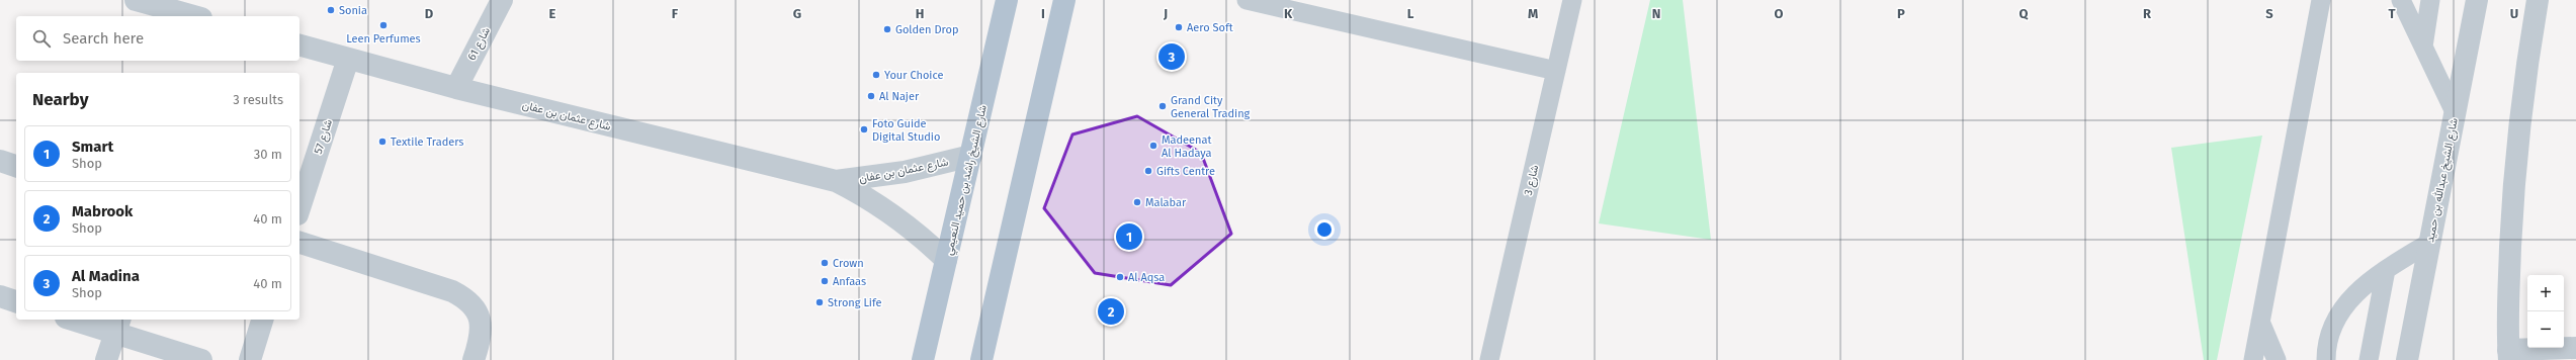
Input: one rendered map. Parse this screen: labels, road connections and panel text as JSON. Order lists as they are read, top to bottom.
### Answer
{
  "streets": {
    "main road": ["شارع الشيخ راشد بن حميد النعيمي"],
    "street": [
      "شارع 61",
      "شارع عثمان بن عفان",
      "شارع 57",
      "شارع الشيخ عبدالله بن حميد"
    ],
    "lane": ["شارع 3"]
  },
  "crossings": [
    ["شارع 61", "شارع عثمان بن عفان"],
    ["شارع عثمان بن عفان", "شارع 57"],
    ["شارع عثمان بن عفان", "شارع الشيخ راشد بن حميد النعيمي"]
  ],
  "places": [
    "Sonia",
    "Leen Perfumes",
    "Aero Soft",
    "Golden Drop",
    "Your Choice",
    "Al Najer",
    "Grand City General Trading",
    "Foto Guide Digital Studio",
    "Textile Traders",
    "Madeenat Al Hadaya",
    "Gifts Centre",
    "Malabar",
    "Crown",
    "Al Aqsa",
    "Anfaas",
    "Strong Life"
  ],
  "page": {
    "search": "Search here",
    "pins": ["3", "1", "2"],
    "heading": ["Nearby", "3 results"],
    "list": [
      {
        "mark": "1",
        "name": "Smart",
        "note": "Shop",
        "value": "30 m"
      },
      {
        "mark": "2",
        "name": "Mabrook",
        "note": "Shop",
        "value": "40 m"
      },
      {
        "mark": "3",
        "name": "Al Madina",
        "note": "Shop",
        "value": "40 m"
      }
    ],
    "map_buttons": ["+", "−"]
  },
  "grid": {
    "columns": [
      "D",
      "E",
      "F",
      "G",
      "H",
      "I",
      "J",
      "K",
      "L",
      "M",
      "N",
      "O",
      "P",
      "Q",
      "R",
      "S",
      "T",
      "U"
    ]
  }
}
